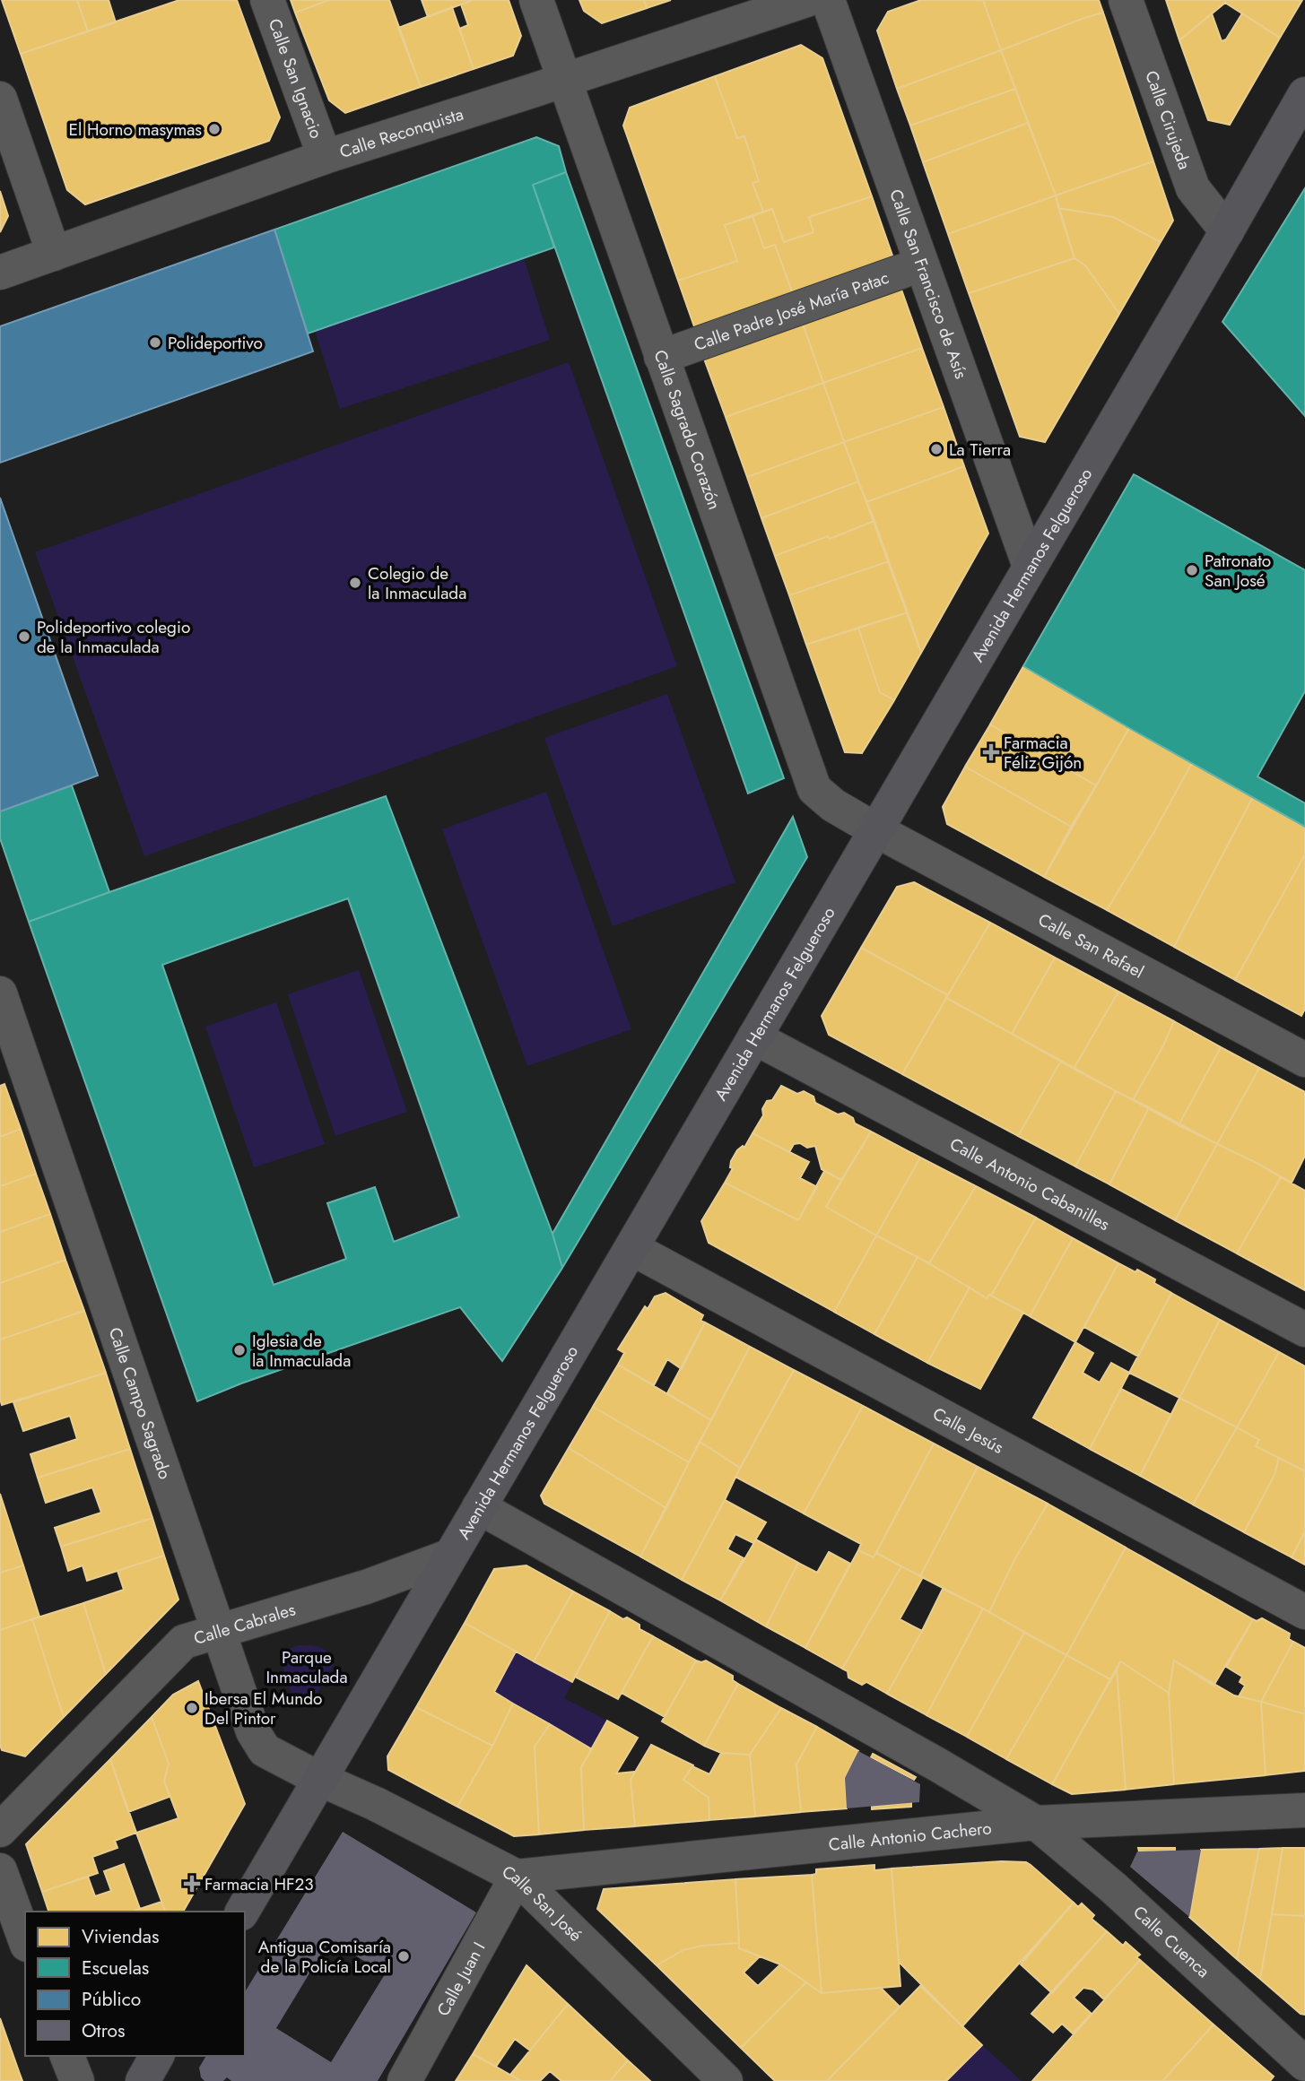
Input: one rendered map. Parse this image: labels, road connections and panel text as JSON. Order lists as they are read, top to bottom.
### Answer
{
  "streets": {
    "street": [
      "Calle San Ignacio",
      "Calle Cirujeda",
      "Calle Reconquista",
      "Calle San Francisco de Asís",
      "Calle Padre José María Patac",
      "Calle Sagrado Corazón",
      "Avenida Hermanos Felgueroso",
      "Calle San Rafael",
      "Calle Antonio Cabanilles",
      "Calle Campo Sagrado",
      "Calle Jesús",
      "Calle Cabrales",
      "Calle Antonio Cachero",
      "Calle San José",
      "Calle Cuenca",
      "Calle Juan I"
    ]
  },
  "crossings": [
    ["Calle San Ignacio", "Calle Reconquista"],
    ["Calle Cirujeda", "Avenida Hermanos Felgueroso"],
    ["Calle Reconquista", "Calle Sagrado Corazón"],
    ["Calle San Francisco de Asís", "Calle Padre José María Patac"],
    ["Calle San Francisco de Asís", "Avenida Hermanos Felgueroso"],
    ["Calle Padre José María Patac", "Calle Sagrado Corazón"],
    ["Calle Sagrado Corazón", "Avenida Hermanos Felgueroso"],
    ["Calle Sagrado Corazón", "Calle San Rafael"],
    ["Avenida Hermanos Felgueroso", "Calle San Rafael"],
    ["Avenida Hermanos Felgueroso", "Calle Antonio Cabanilles"],
    ["Avenida Hermanos Felgueroso", "Calle Campo Sagrado"],
    ["Avenida Hermanos Felgueroso", "Calle Jesús"],
    ["Avenida Hermanos Felgueroso", "Calle Cabrales"],
    ["Avenida Hermanos Felgueroso", "Calle San José"],
    ["Avenida Hermanos Felgueroso", "Calle Cuenca"],
    ["Calle Campo Sagrado", "Calle Cabrales"],
    ["Calle Campo Sagrado", "Calle San José"],
    ["Calle Antonio Cachero", "Calle San José"],
    ["Calle Antonio Cachero", "Calle Cuenca"],
    ["Calle Antonio Cachero", "Calle Juan I"],
    ["Calle San José", "Calle Juan I"]
  ],
  "parks": ["Parque Inmaculada"],
  "places": {
    "other": [
      "El Horno masymas",
      "Polideportivo",
      "La Tierra",
      "Patronato San José",
      "Colegio de la Inmaculada",
      "Polideportivo colegio de la Inmaculada",
      "Iglesia de la Inmaculada",
      "Ibersa El Mundo Del Pintor",
      "Antigua Comisaría de la Policía Local"
    ],
    "health": ["Farmacia Féliz Gijón", "Farmacia HF23"]
  },
  "legend": [
    "Viviendas",
    "Escuelas",
    "Público",
    "Otros"
  ]
}
